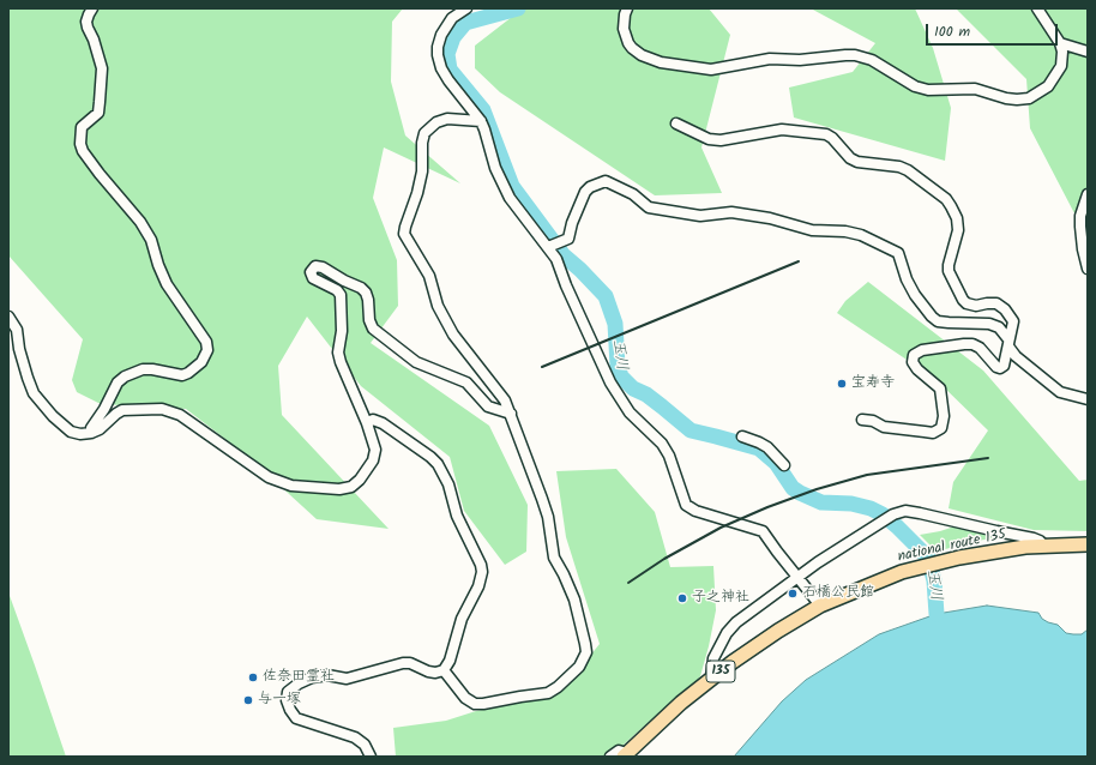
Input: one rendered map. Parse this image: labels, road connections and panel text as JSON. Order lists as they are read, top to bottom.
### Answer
{
  "streets": {
    "highway": ["national route 135", "135"]
  },
  "water": ["玉川"],
  "places": [
    "宝寿寺",
    "石橋公民館",
    "子之神社",
    "佐奈田霊社",
    "与一塚"
  ],
  "scale_bar": "100 m"
}
